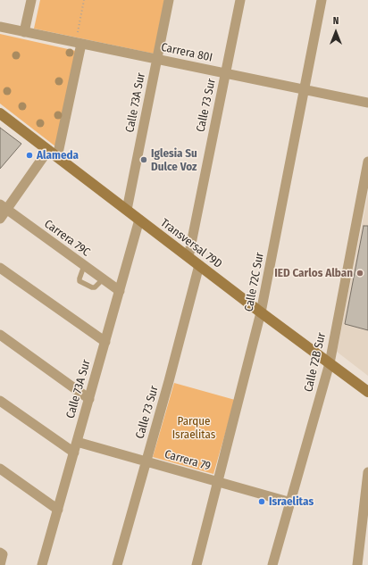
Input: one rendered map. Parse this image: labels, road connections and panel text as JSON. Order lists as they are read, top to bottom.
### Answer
{
  "streets": {
    "main road": ["Transversal 79D"],
    "street": [
      "Carrera 80I",
      "Calle 73A Sur",
      "Calle 73 Sur",
      "Carrera 79C",
      "Calle 72C Sur",
      "Calle 72B Sur",
      "Carrera 79"
    ]
  },
  "crossings": [
    ["Carrera 80I", "Calle 73A Sur"],
    ["Carrera 80I", "Calle 73 Sur"],
    ["Carrera 80I", "Calle 72C Sur"],
    ["Calle 73A Sur", "Carrera 79C"],
    ["Calle 73A Sur", "Transversal 79D"],
    ["Calle 73A Sur", "Carrera 79"],
    ["Calle 73 Sur", "Transversal 79D"],
    ["Calle 73 Sur", "Carrera 79"],
    ["Transversal 79D", "Calle 72C Sur"],
    ["Transversal 79D", "Calle 72B Sur"],
    ["Calle 72C Sur", "Carrera 79"],
    ["Calle 72B Sur", "Carrera 79"]
  ],
  "parks": ["Parque Israelitas"],
  "places": [
    "Alameda",
    "Iglesia Su Dulce Voz",
    "IED Carlos Alban",
    "Israelitas"
  ],
  "north": "top"
}
